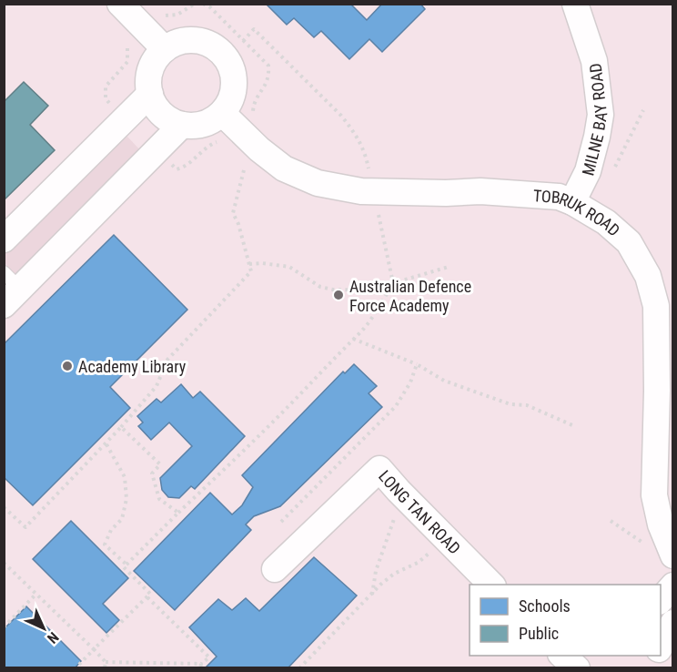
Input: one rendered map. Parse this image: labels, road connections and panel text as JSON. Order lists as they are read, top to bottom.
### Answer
{
  "streets": {
    "street": ["MILNE BAY ROAD", "TOBRUK ROAD", "LONG TAN ROAD"]
  },
  "crossings": [
    ["MILNE BAY ROAD", "TOBRUK ROAD"]
  ],
  "places": ["Australian Defence Force Academy", "Academy Library"],
  "legend": ["Schools", "Public"],
  "north": "bottom right"
}
